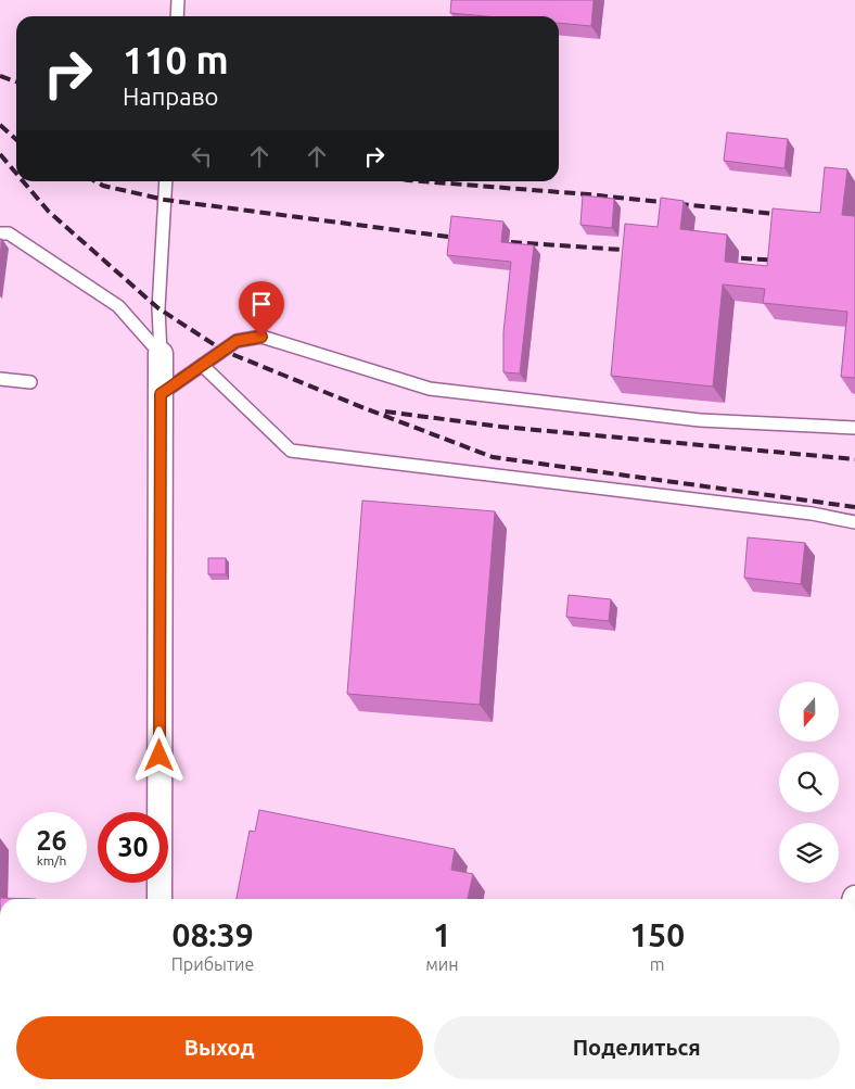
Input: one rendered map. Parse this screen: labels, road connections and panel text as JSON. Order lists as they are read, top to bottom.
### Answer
{
  "north": "bottom",
  "page": {
    "turn": ["110 m", "Направо"],
    "speed": "26 km/h",
    "limit": "30",
    "eta": [
      "08:39",
      "Прибытие",
      "1",
      "мин",
      "150",
      "m"
    ],
    "buttons": ["Выход", "Поделиться"]
  }
}
